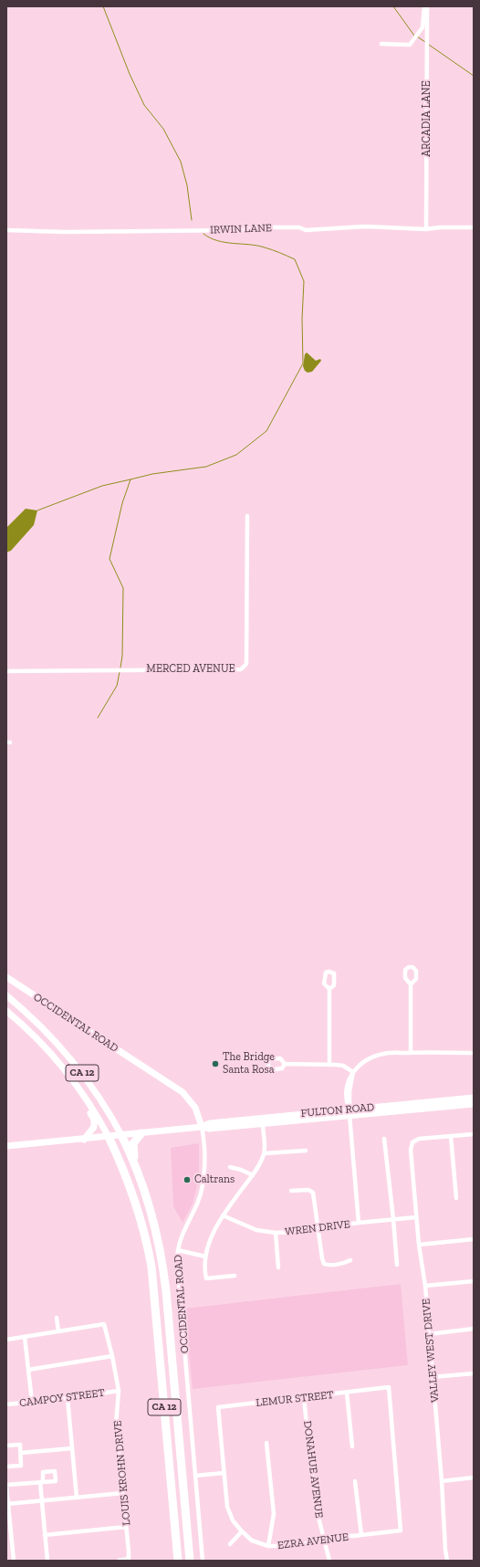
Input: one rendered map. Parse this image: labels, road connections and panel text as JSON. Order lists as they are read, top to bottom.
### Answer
{
  "streets": {
    "highway": ["CA 12"],
    "main road": ["OCCIDENTAL ROAD", "FULTON ROAD"],
    "street": [
      "ARCADIA LANE",
      "IRWIN LANE",
      "MERCED AVENUE",
      "WREN DRIVE",
      "VALLEY WEST DRIVE",
      "CAMPOY STREET",
      "LEMUR STREET",
      "DONAHUE AVENUE",
      "LOUIS KROHN DRIVE",
      "EZRA AVENUE"
    ]
  },
  "crossings": [
    ["ARCADIA LANE", "IRWIN LANE"],
    ["OCCIDENTAL ROAD", "FULTON ROAD"],
    ["CA 12", "FULTON ROAD"],
    ["WREN DRIVE", "VALLEY WEST DRIVE"],
    ["CAMPOY STREET", "LOUIS KROHN DRIVE"],
    ["LEMUR STREET", "DONAHUE AVENUE"],
    ["LEMUR STREET", "EZRA AVENUE"],
    ["DONAHUE AVENUE", "EZRA AVENUE"]
  ],
  "places": ["The Bridge Santa Rosa", "Caltrans"]
}
